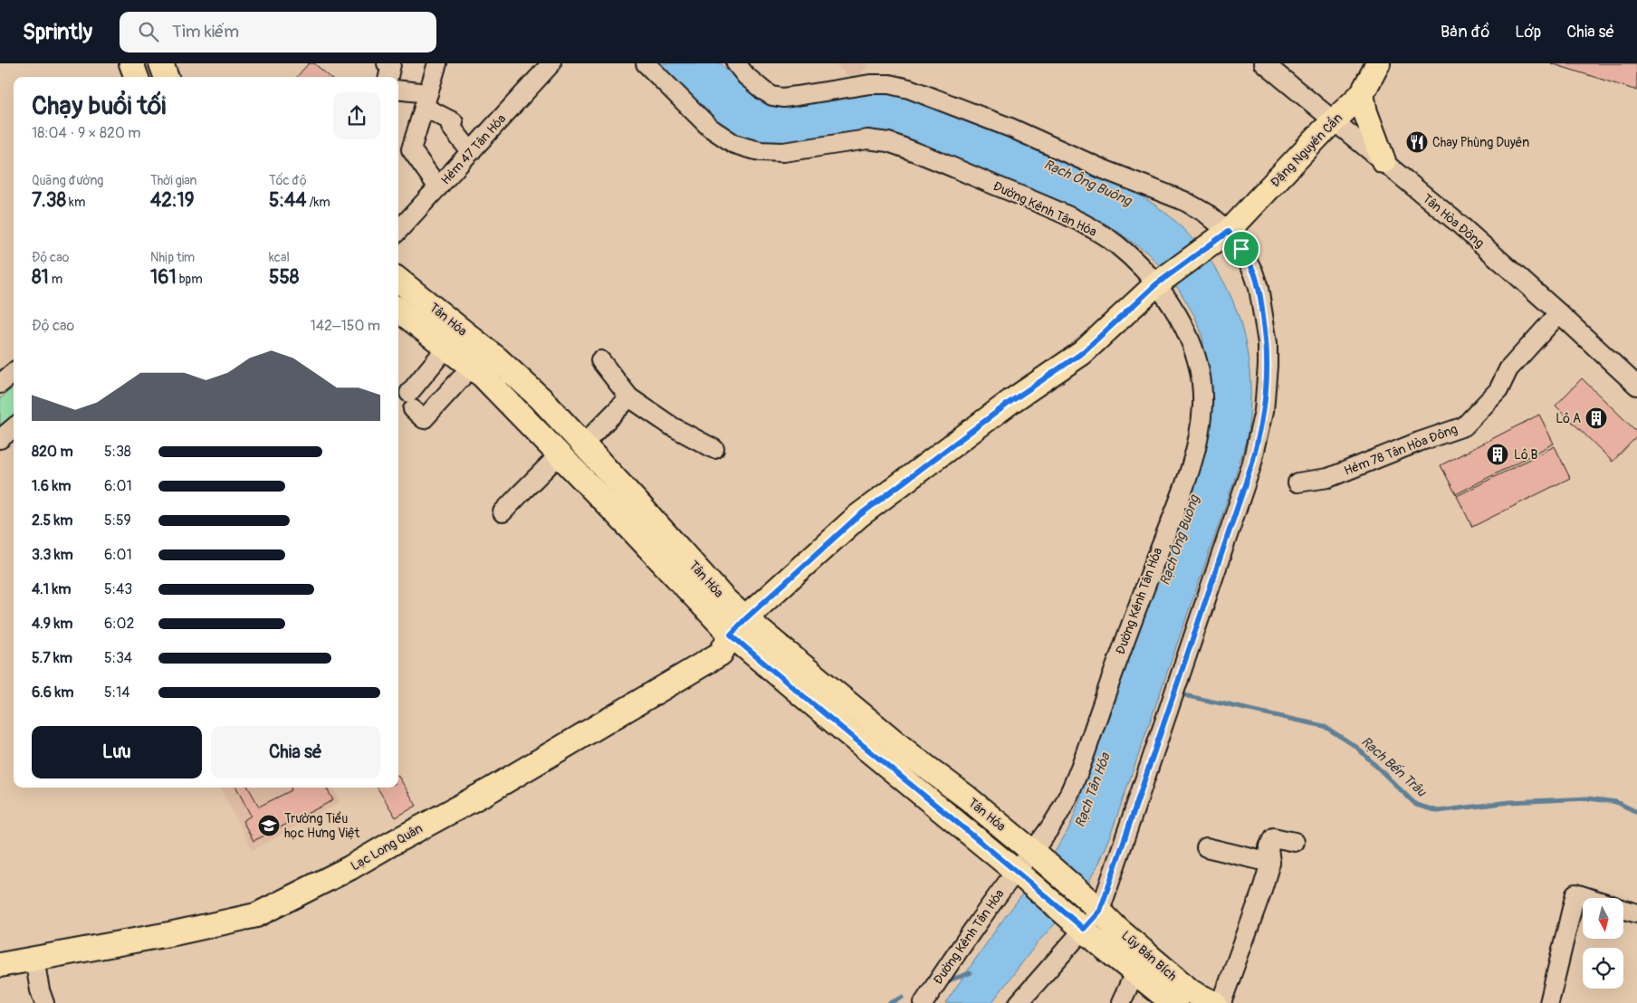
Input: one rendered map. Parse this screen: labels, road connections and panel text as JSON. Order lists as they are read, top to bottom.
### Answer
{
  "streets": {
    "main road": [
      "Đặng Nguyên Cẩn",
      "Tân Hóa",
      "Lạc Long Quân",
      "Lũy Bán Bích"
    ],
    "street": [
      "Hẻm 47 Tân Hóa",
      "Đường Kênh Tân Hóa",
      "Tân Hòa Đông",
      "Hẻm 78 Tân Hòa Đông"
    ]
  },
  "crossings": [
    ["Đặng Nguyên Cẩn", "Đường Kênh Tân Hóa"],
    ["Đặng Nguyên Cẩn", "Tân Hòa Đông"],
    ["Đường Kênh Tân Hóa", "Tân Hóa"],
    ["Tân Hòa Đông", "Hẻm 78 Tân Hòa Đông"],
    ["Tân Hóa", "Lạc Long Quân"],
    ["Tân Hóa", "Lũy Bán Bích"]
  ],
  "water": ["Rạch Ông Buông", "Rạch Bến Trâu", "Rạch Tân Hóa"],
  "places": {
    "restaurant": ["Chay Phùng Duyên"],
    "building": ["Lô A", "Lô B"],
    "school or university": ["Trường Tiểu học Hưng Việt"]
  },
  "north": "bottom",
  "page": {
    "header": "Sprintly",
    "search": "Tìm kiếm",
    "nav": ["Bản đồ", "Lớp", "Chia sẻ"],
    "heading": ["Chạy buổi tối", "18:04 · 9 × 820 m"],
    "stats": [
      ["Quãng đường", "7.38 km"],
      ["Thời gian", "42:19"],
      ["Tốc độ", "5:44 /km"],
      ["Độ cao", "81 m"],
      ["Nhịp tim", "161 bpm"],
      ["kcal", "558"]
    ],
    "chart": ["Độ cao", "142–150 m"],
    "list": [
      {
        "name": "820 m",
        "note": "5:38"
      },
      {
        "name": "1.6 km",
        "note": "6:01"
      },
      {
        "name": "2.5 km",
        "note": "5:59"
      },
      {
        "name": "3.3 km",
        "note": "6:01"
      },
      {
        "name": "4.1 km",
        "note": "5:43"
      },
      {
        "name": "4.9 km",
        "note": "6:02"
      },
      {
        "name": "5.7 km",
        "note": "5:34"
      },
      {
        "name": "6.6 km",
        "note": "5:14"
      }
    ],
    "buttons": ["Lưu", "Chia sẻ"]
  }
}
